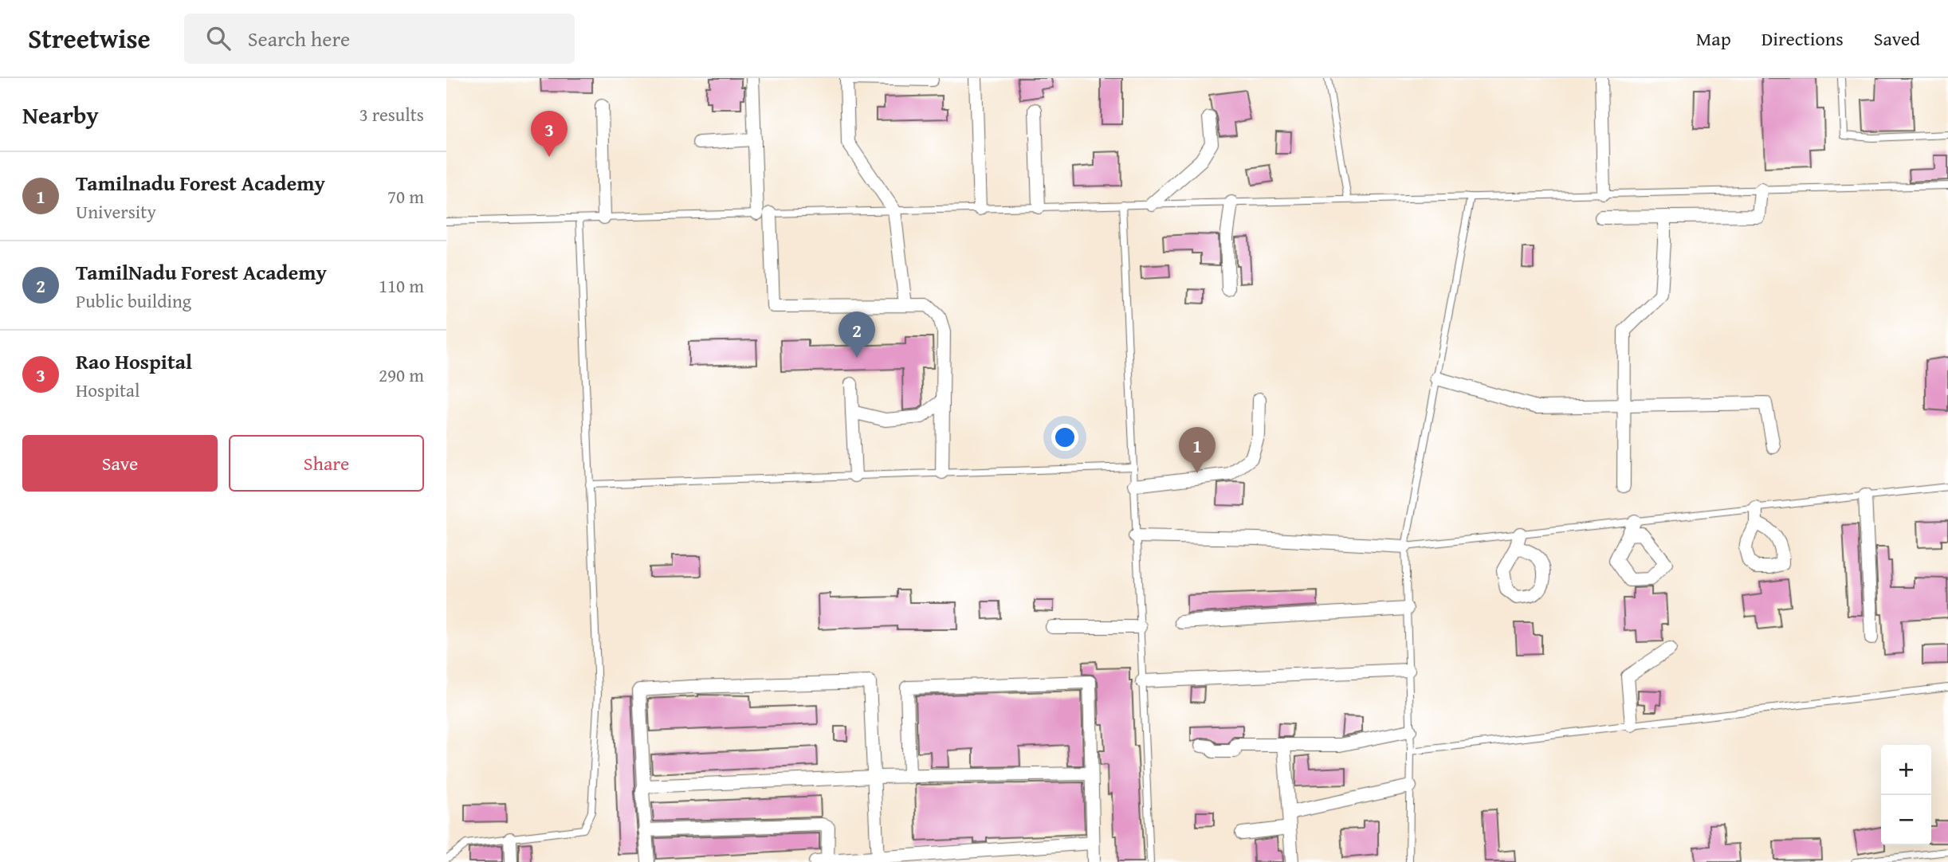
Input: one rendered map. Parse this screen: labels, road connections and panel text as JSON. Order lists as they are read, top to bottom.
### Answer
{
  "page": {
    "header": "Streetwise",
    "search": "Search here",
    "nav": ["Map", "Directions", "Saved"],
    "heading": ["Nearby", "3 results"],
    "pins": ["3", "2", "1"],
    "list": [
      {
        "mark": "1",
        "name": "Tamilnadu Forest Academy",
        "note": "University",
        "value": "70 m"
      },
      {
        "mark": "2",
        "name": "TamilNadu Forest Academy",
        "note": "Public building",
        "value": "110 m"
      },
      {
        "mark": "3",
        "name": "Rao Hospital",
        "note": "Hospital",
        "value": "290 m"
      }
    ],
    "buttons": ["Save", "Share"],
    "map_buttons": ["+", "−"]
  }
}
